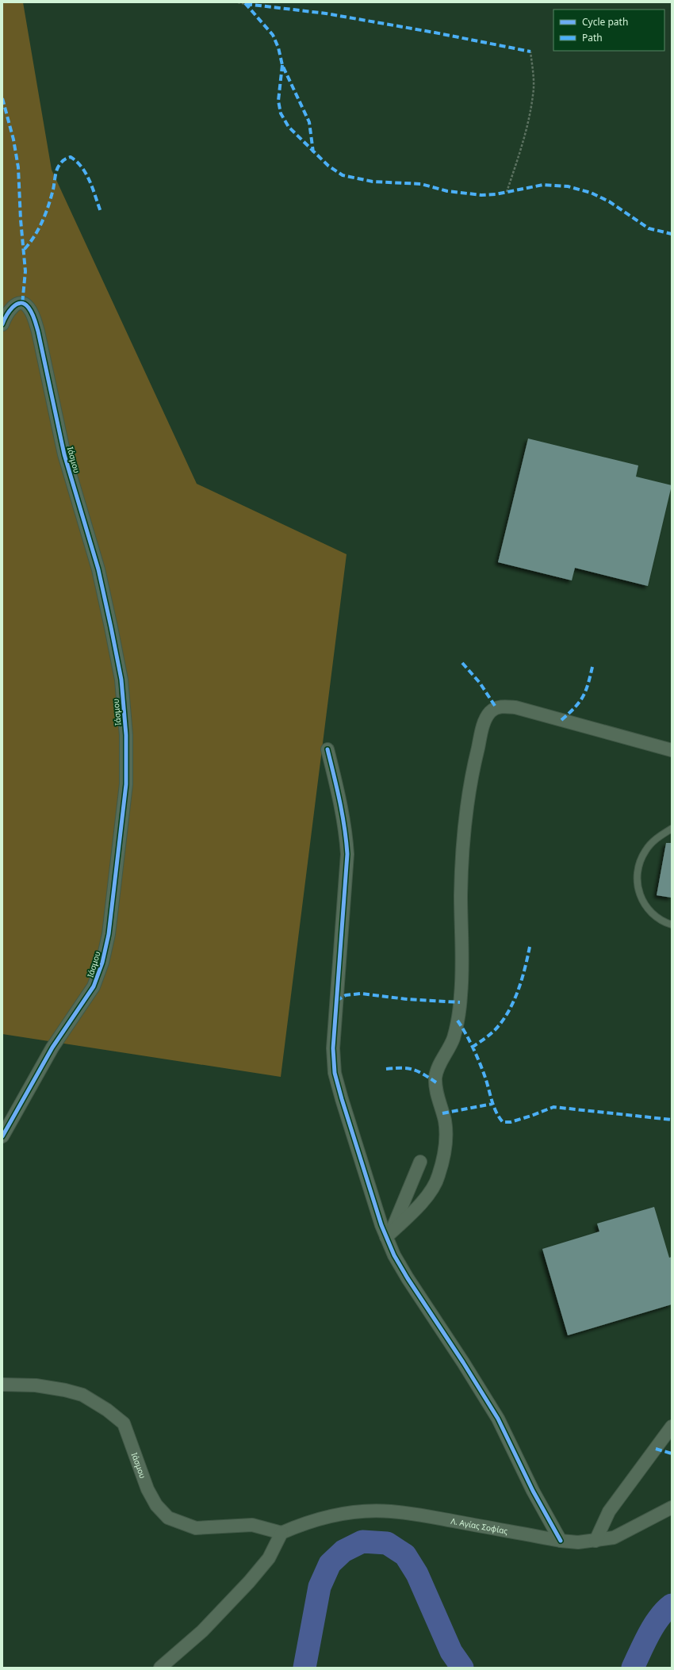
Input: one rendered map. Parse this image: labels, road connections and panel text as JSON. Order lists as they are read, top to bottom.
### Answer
{
  "streets": {
    "street": ["Ιάσμου", "Λ. Αγίας Σοφίας"]
  },
  "crossings": [
    ["Ιάσμου", "Λ. Αγίας Σοφίας"]
  ],
  "legend": ["Cycle path", "Path"]
}
